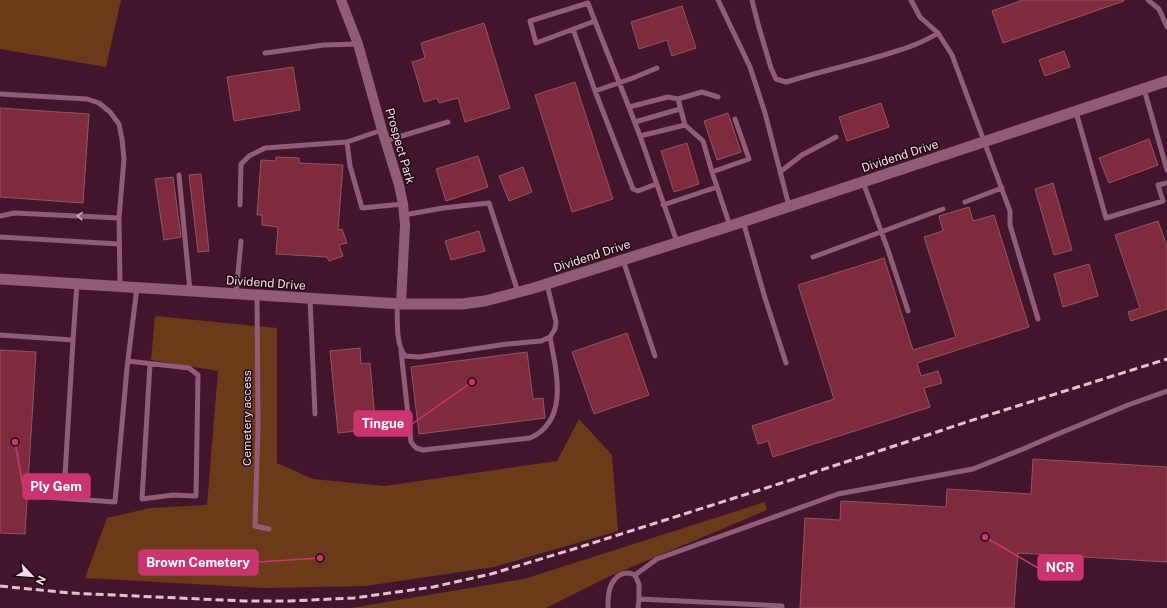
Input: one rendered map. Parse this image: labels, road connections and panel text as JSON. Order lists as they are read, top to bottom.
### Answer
{
  "streets": {
    "street": ["Prospect Park", "Dividend Drive"],
    "lane": ["Cemetery access"]
  },
  "crossings": [
    ["Prospect Park", "Dividend Drive"],
    ["Dividend Drive", "Cemetery access"]
  ],
  "places": [
    "Tingue",
    "Ply Gem",
    "NCR",
    "Brown Cemetery"
  ],
  "north": "bottom right"
}
